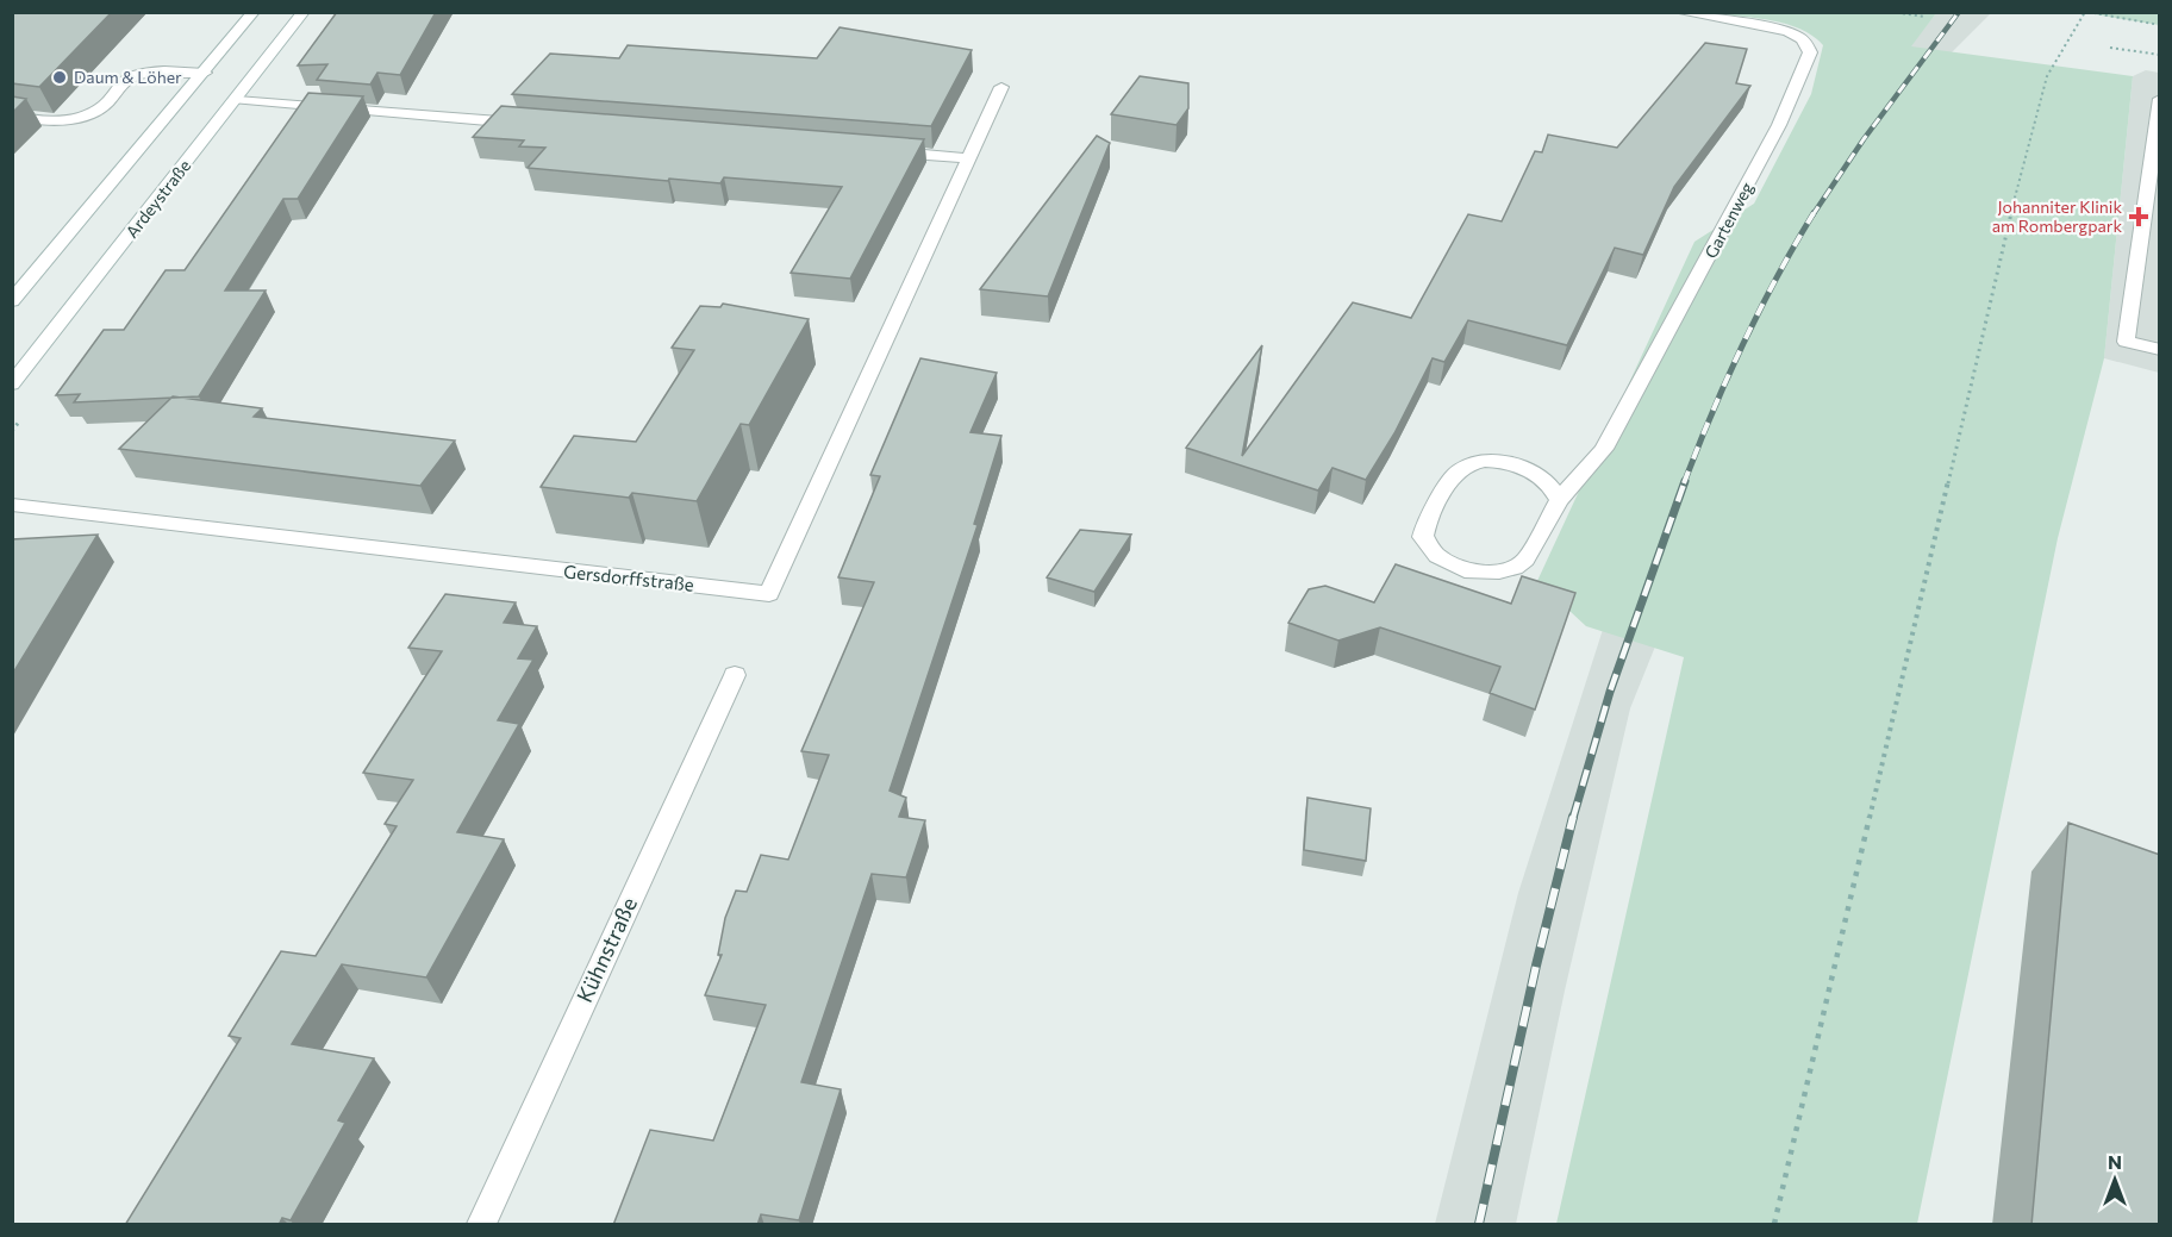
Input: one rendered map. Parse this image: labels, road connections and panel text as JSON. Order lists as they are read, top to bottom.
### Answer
{
  "streets": {
    "street": [
      "Ardeystraße",
      "Gartenweg",
      "Gersdorffstraße",
      "Kühnstraße"
    ]
  },
  "places": {
    "other": ["Daum & Löher"],
    "health": ["Johanniter Klinik am Rombergpark"]
  },
  "north": "top"
}
